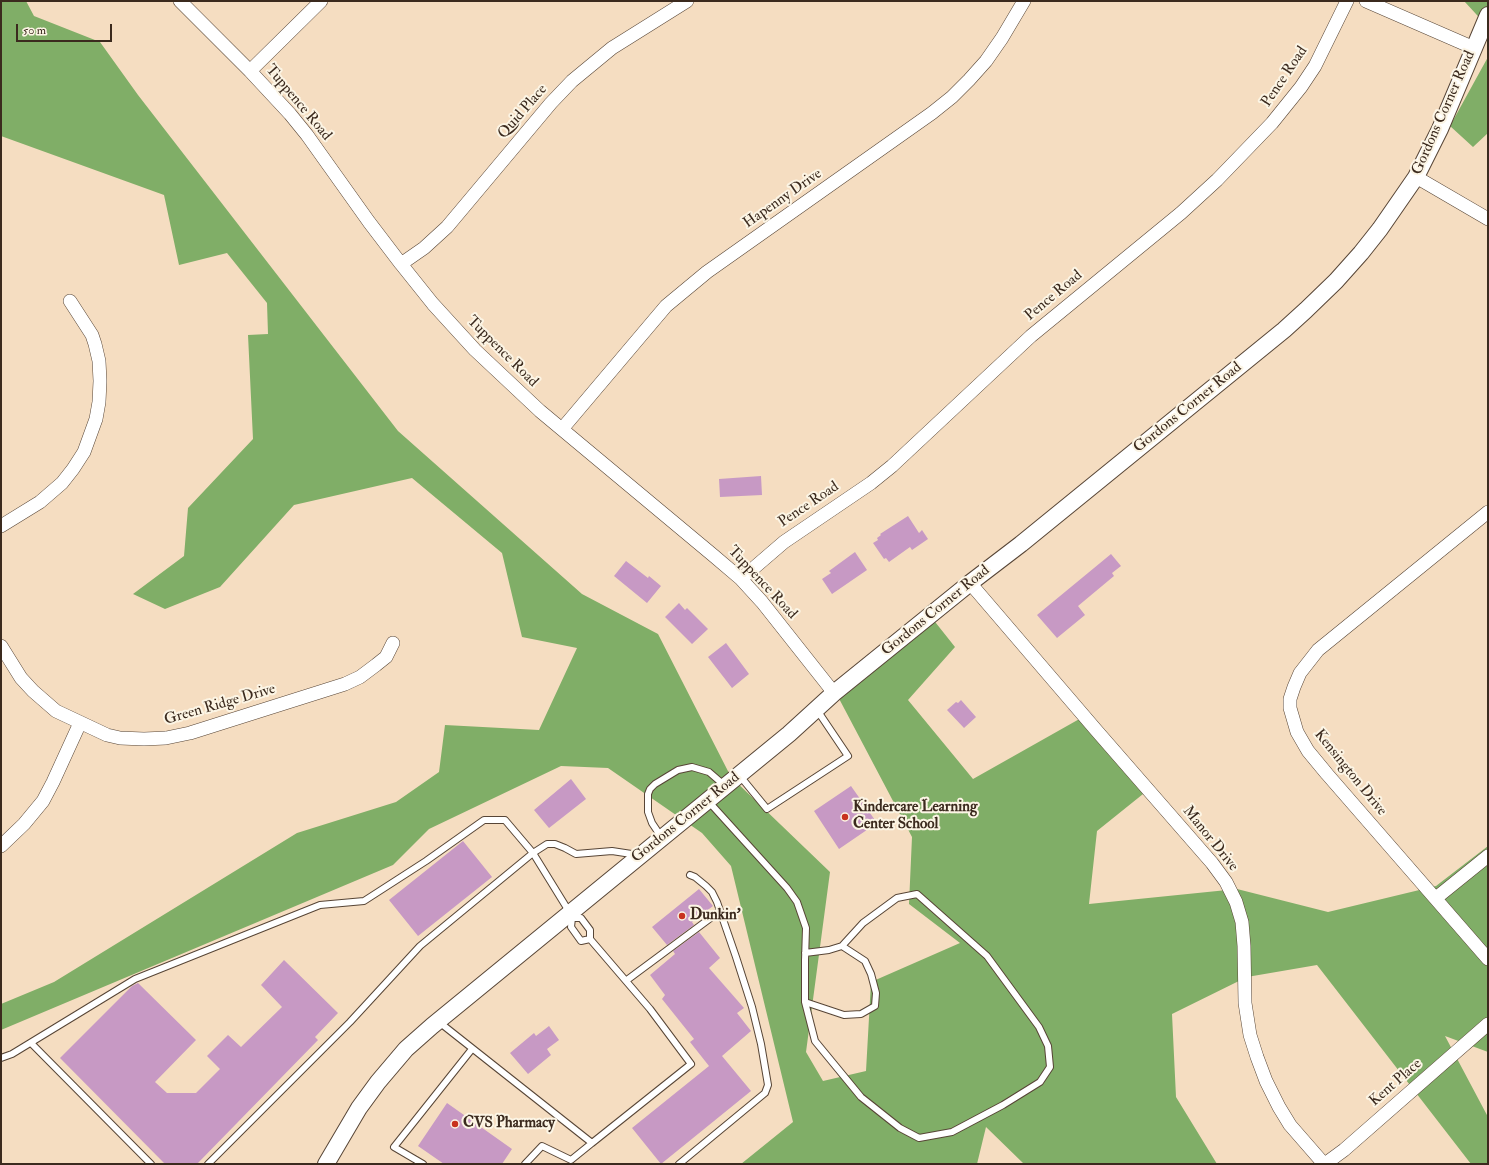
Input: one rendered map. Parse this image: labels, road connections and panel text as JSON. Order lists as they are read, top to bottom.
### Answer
{
  "streets": {
    "street": [
      "Pence Road",
      "Tuppence Road",
      "Quid Place",
      "Gordons Corner Road",
      "Hapenny Drive",
      "Green Ridge Drive",
      "Kensington Drive",
      "Manor Drive",
      "Kent Place"
    ]
  },
  "crossings": [
    ["Pence Road", "Tuppence Road"],
    ["Tuppence Road", "Quid Place"],
    ["Tuppence Road", "Gordons Corner Road"],
    ["Tuppence Road", "Hapenny Drive"],
    ["Gordons Corner Road", "Manor Drive"],
    ["Manor Drive", "Kent Place"]
  ],
  "places": ["Kindercare Learning Center School", "Dunkin'", "CVS Pharmacy"],
  "scale_bar": "50 m"
}
